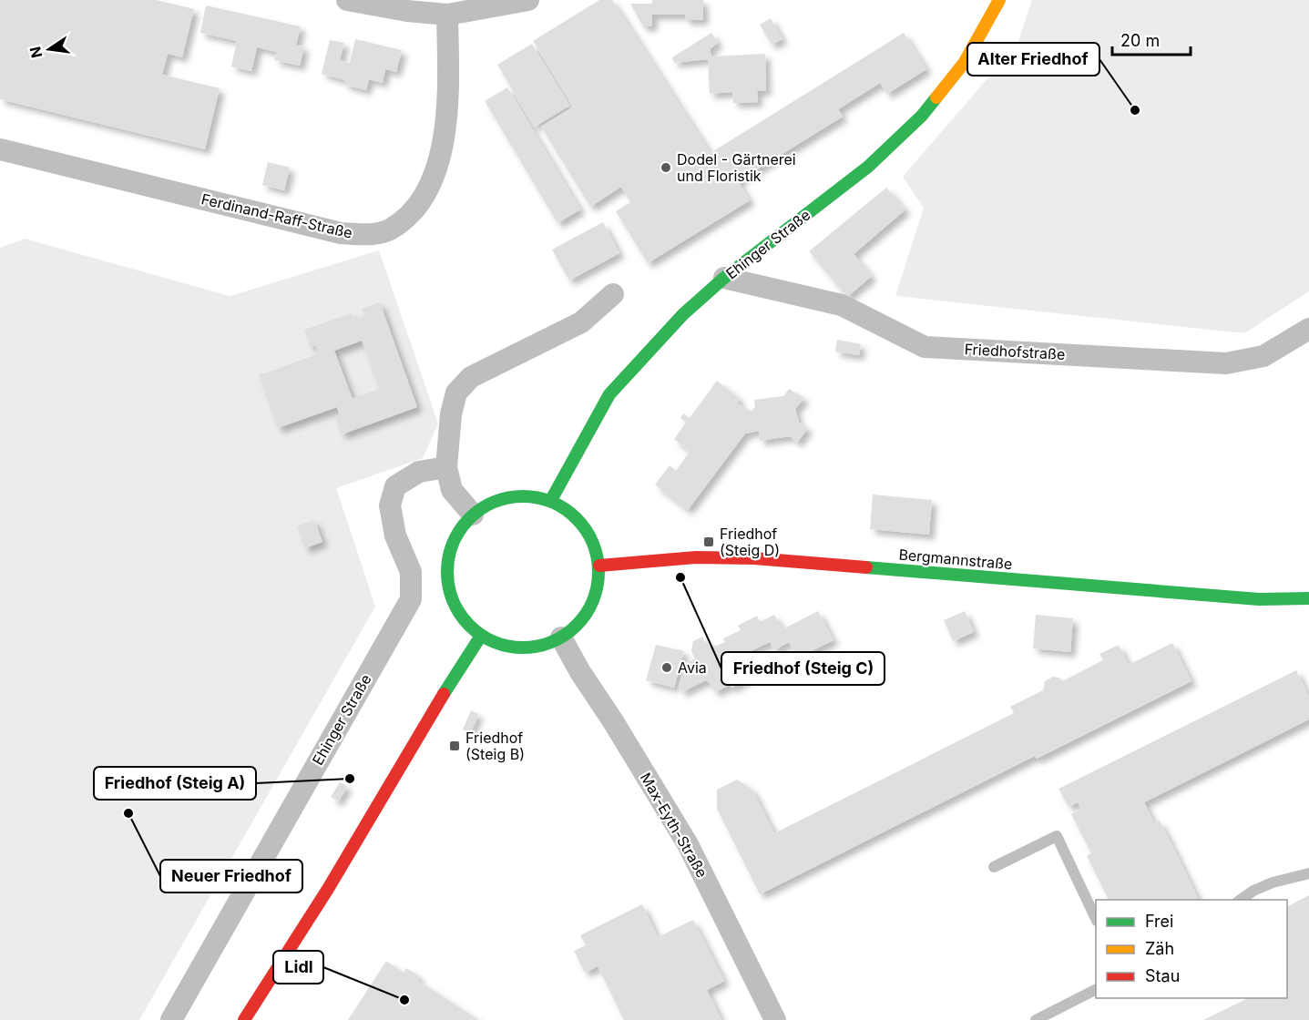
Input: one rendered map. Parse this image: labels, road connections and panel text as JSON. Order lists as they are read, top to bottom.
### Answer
{
  "streets": {
    "main road": ["Ehinger Straße", "Bergmannstraße"],
    "street": ["Ferdinand-Raff-Straße", "Friedhofstraße", "Max-Eyth-Straße"]
  },
  "crossings": [
    ["Ehinger Straße", "Friedhofstraße"],
    ["Ehinger Straße", "Bergmannstraße"],
    ["Ehinger Straße", "Max-Eyth-Straße"],
    ["Bergmannstraße", "Max-Eyth-Straße"]
  ],
  "places": {
    "other": [
      "Alter Friedhof",
      "Dodel - Gärtnerei und Floristik",
      "Friedhof (Steig C)",
      "Avia",
      "Friedhof (Steig A)",
      "Neuer Friedhof",
      "Lidl"
    ],
    "transit": ["Friedhof (Steig D)", "Friedhof (Steig B)"]
  },
  "legend": ["Frei", "Zäh", "Stau"],
  "scale_bar": "20 m",
  "north": "left"
}
